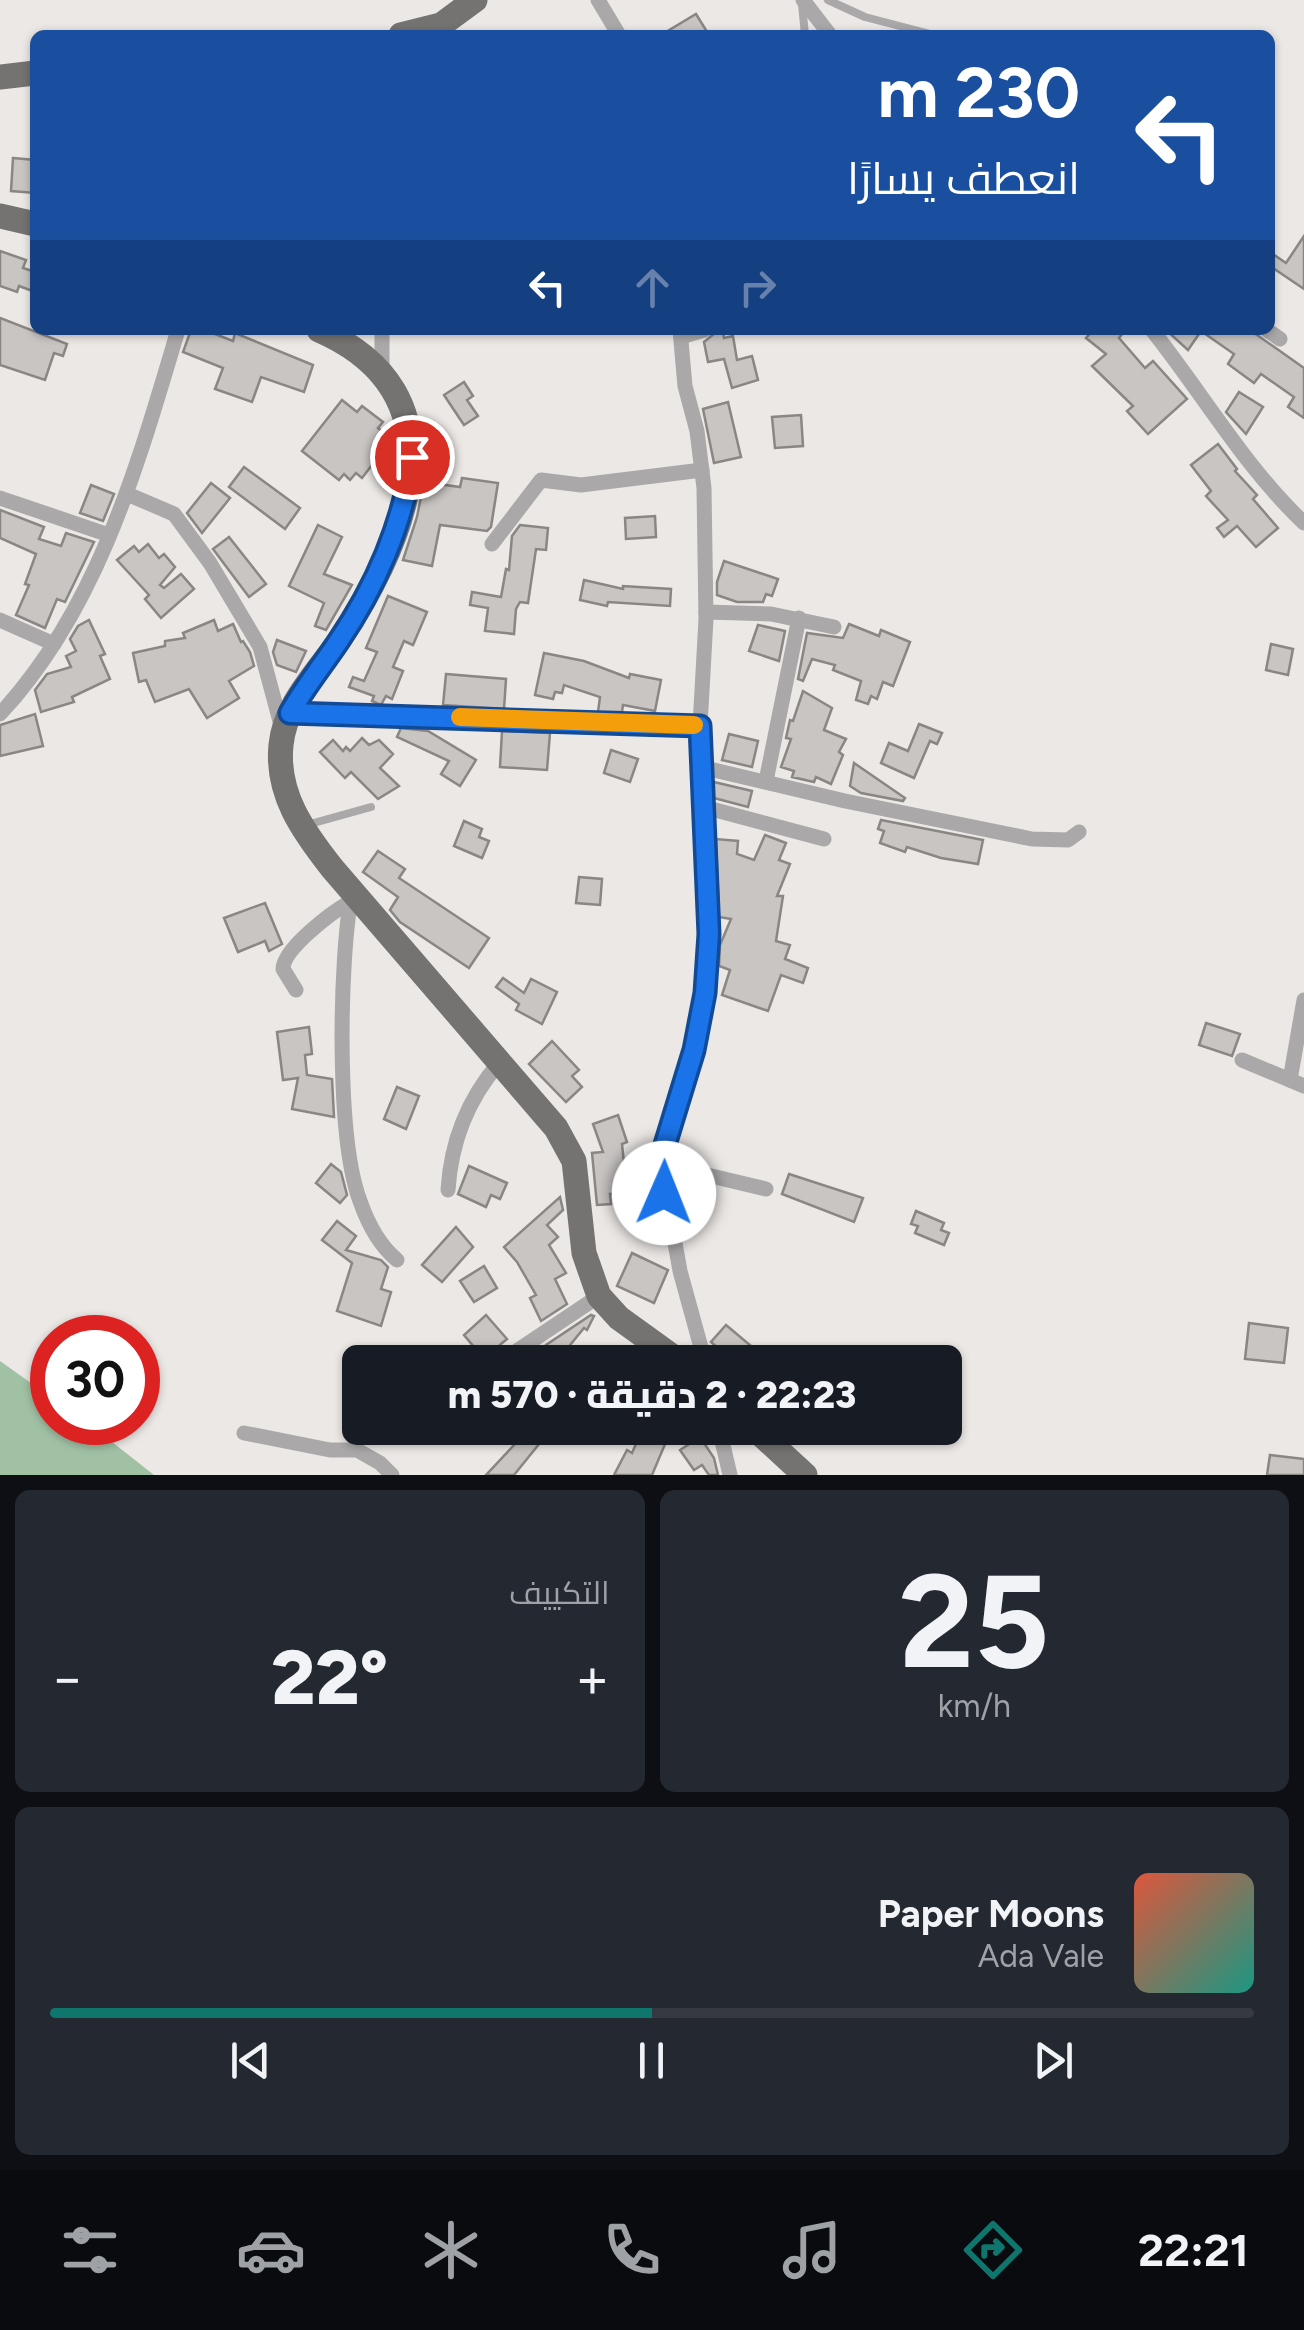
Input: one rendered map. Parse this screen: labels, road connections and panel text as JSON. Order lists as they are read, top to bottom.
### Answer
{
  "page": {
    "turn": ["230 m", "انعطف يسارًا"],
    "limit": "30",
    "trip": "22:23 · 2 دقيقة · 570 m",
    "tile": [
      ["25", "km/h"],
      "التكييف"
    ],
    "heat": ["−", "22°", "+"],
    "song": ["Paper Moons", "Ada Vale"],
    "tabs": "22:21"
  }
}
